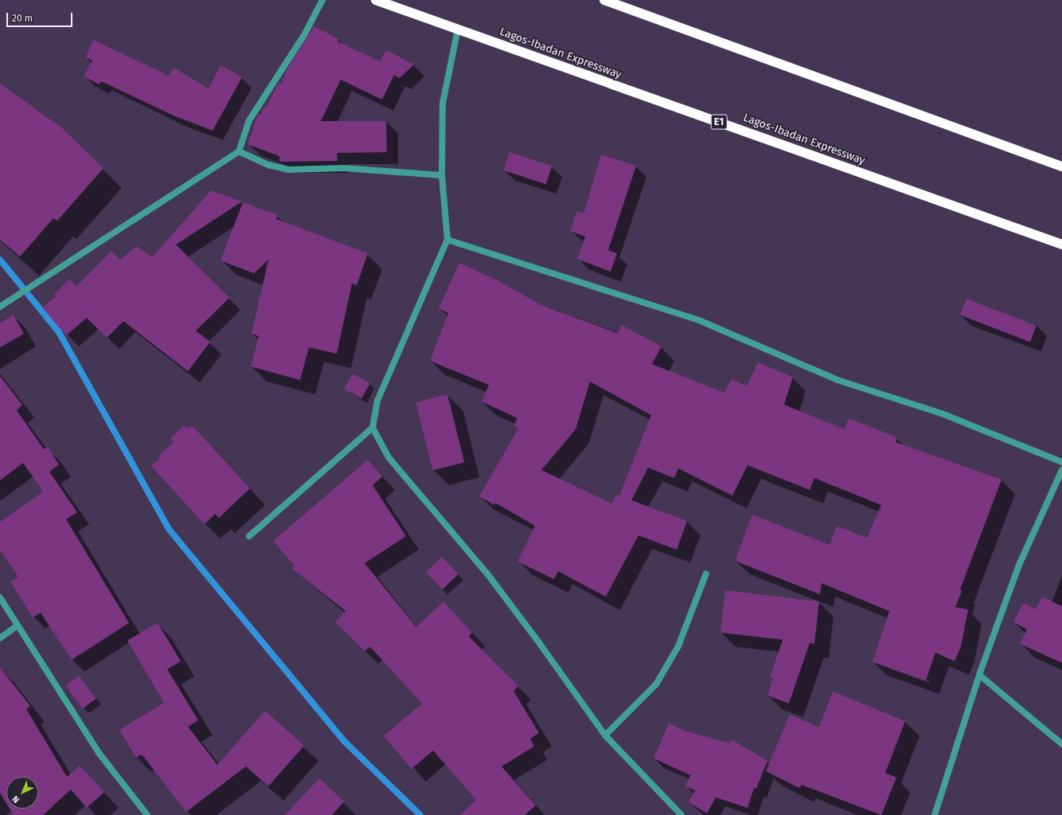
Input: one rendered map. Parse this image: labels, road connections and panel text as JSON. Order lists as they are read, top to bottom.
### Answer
{
  "streets": {
    "highway": ["Lagos-Ibadan Expressway", "E1"]
  },
  "scale_bar": "20 m",
  "north": "bottom left"
}
